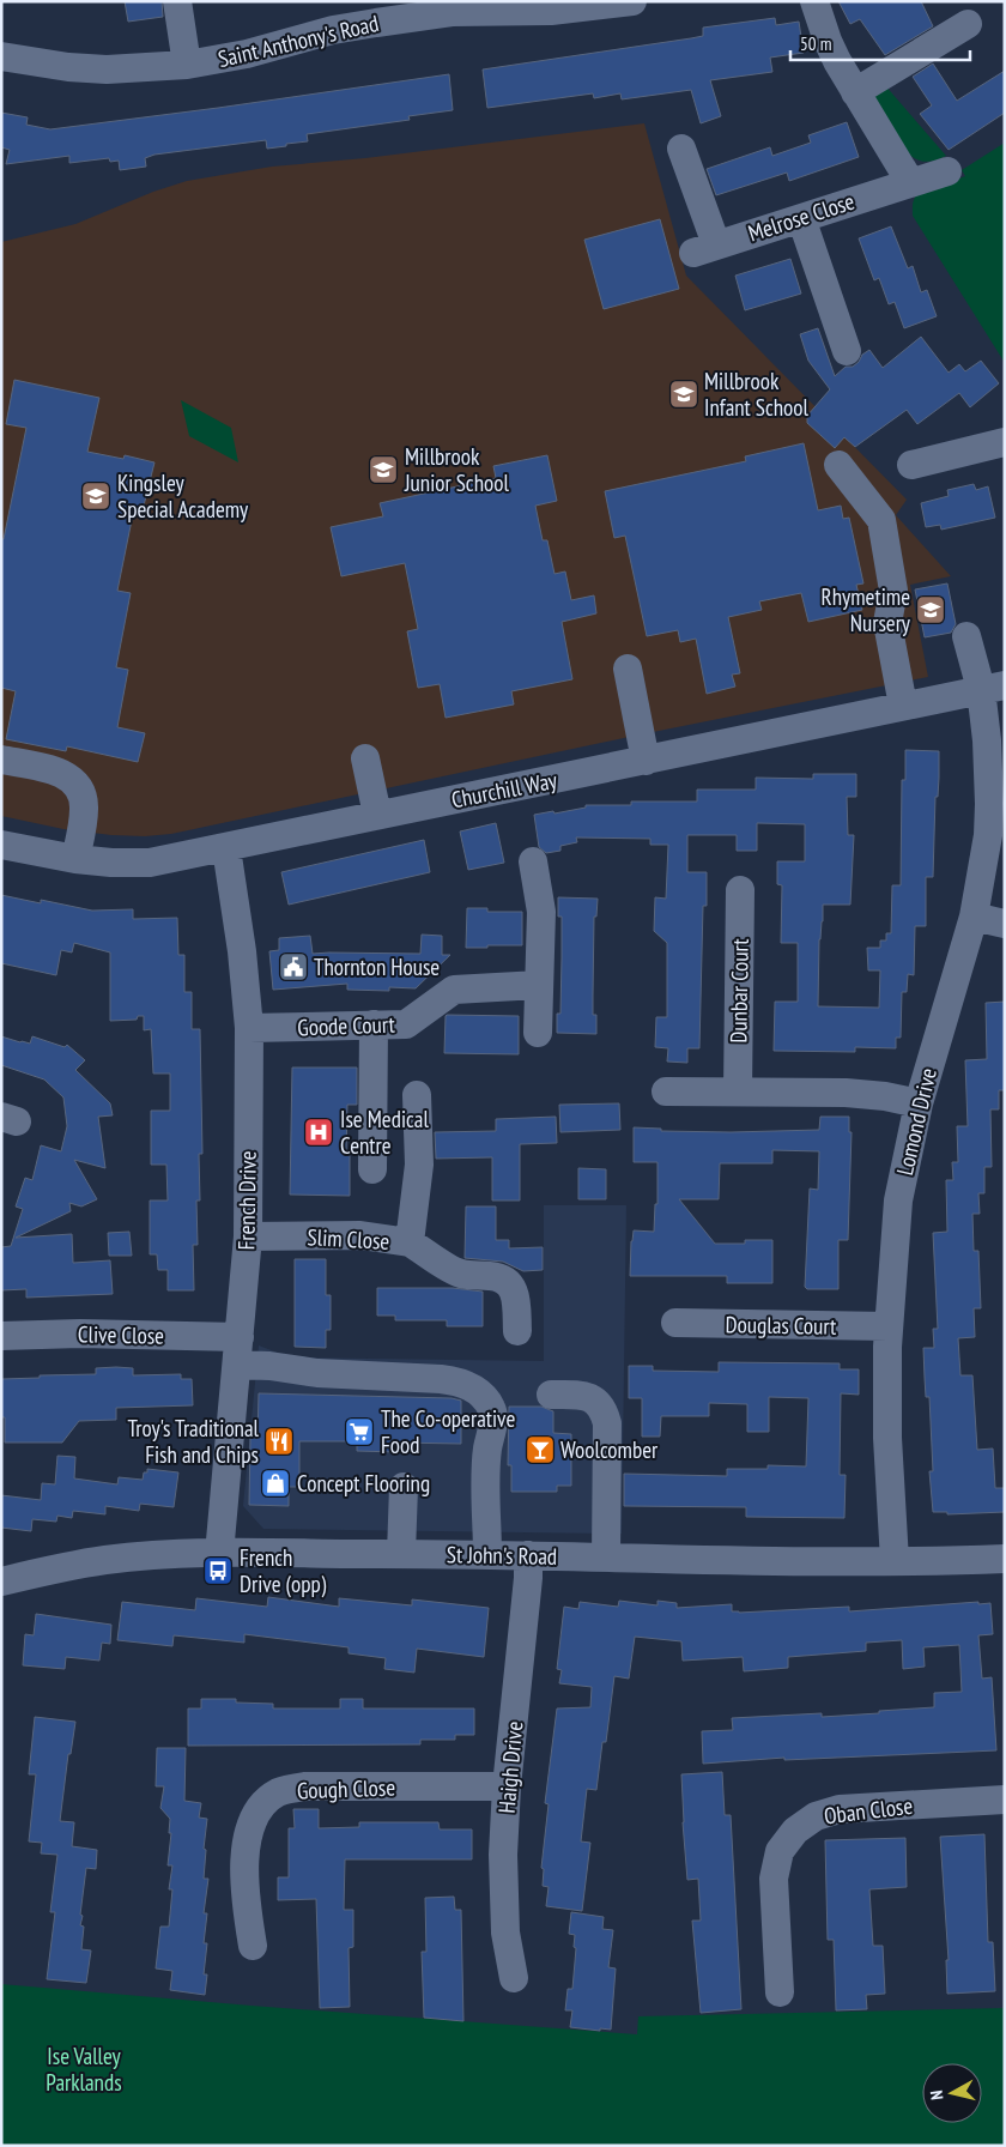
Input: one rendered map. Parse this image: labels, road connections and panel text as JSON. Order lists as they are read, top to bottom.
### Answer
{
  "streets": {
    "street": [
      "Saint Anthony's Road",
      "Melrose Close",
      "Churchill Way",
      "Dunbar Court",
      "Goode Court",
      "Lomond Drive",
      "French Drive",
      "Slim Close",
      "Douglas Court",
      "Clive Close",
      "St John's Road",
      "Haigh Drive",
      "Gough Close",
      "Oban Close"
    ]
  },
  "crossings": [
    ["Churchill Way", "Lomond Drive"],
    ["Churchill Way", "French Drive"],
    ["Goode Court", "French Drive"],
    ["Lomond Drive", "Douglas Court"],
    ["Lomond Drive", "St John's Road"],
    ["French Drive", "Slim Close"],
    ["French Drive", "Clive Close"],
    ["French Drive", "St John's Road"],
    ["Clive Close", "St John's Road"],
    ["St John's Road", "Haigh Drive"],
    ["Haigh Drive", "Gough Close"]
  ],
  "parks": ["Ise Valley Parklands"],
  "places": {
    "school or university": [
      "Millbrook Infant School",
      "Millbrook Junior School",
      "Kingsley Special Academy",
      "Rhymetime Nursery"
    ],
    "public building": ["Thornton House"],
    "hospital": ["Ise Medical Centre"],
    "supermarket": ["The Co-operative Food"],
    "restaurant": ["Troy's Traditional Fish and Chips"],
    "bar": ["Woolcomber"],
    "shop": ["Concept Flooring"],
    "bus stop": ["French Drive (opp)"]
  },
  "scale_bar": "50 m",
  "north": "left"
}
